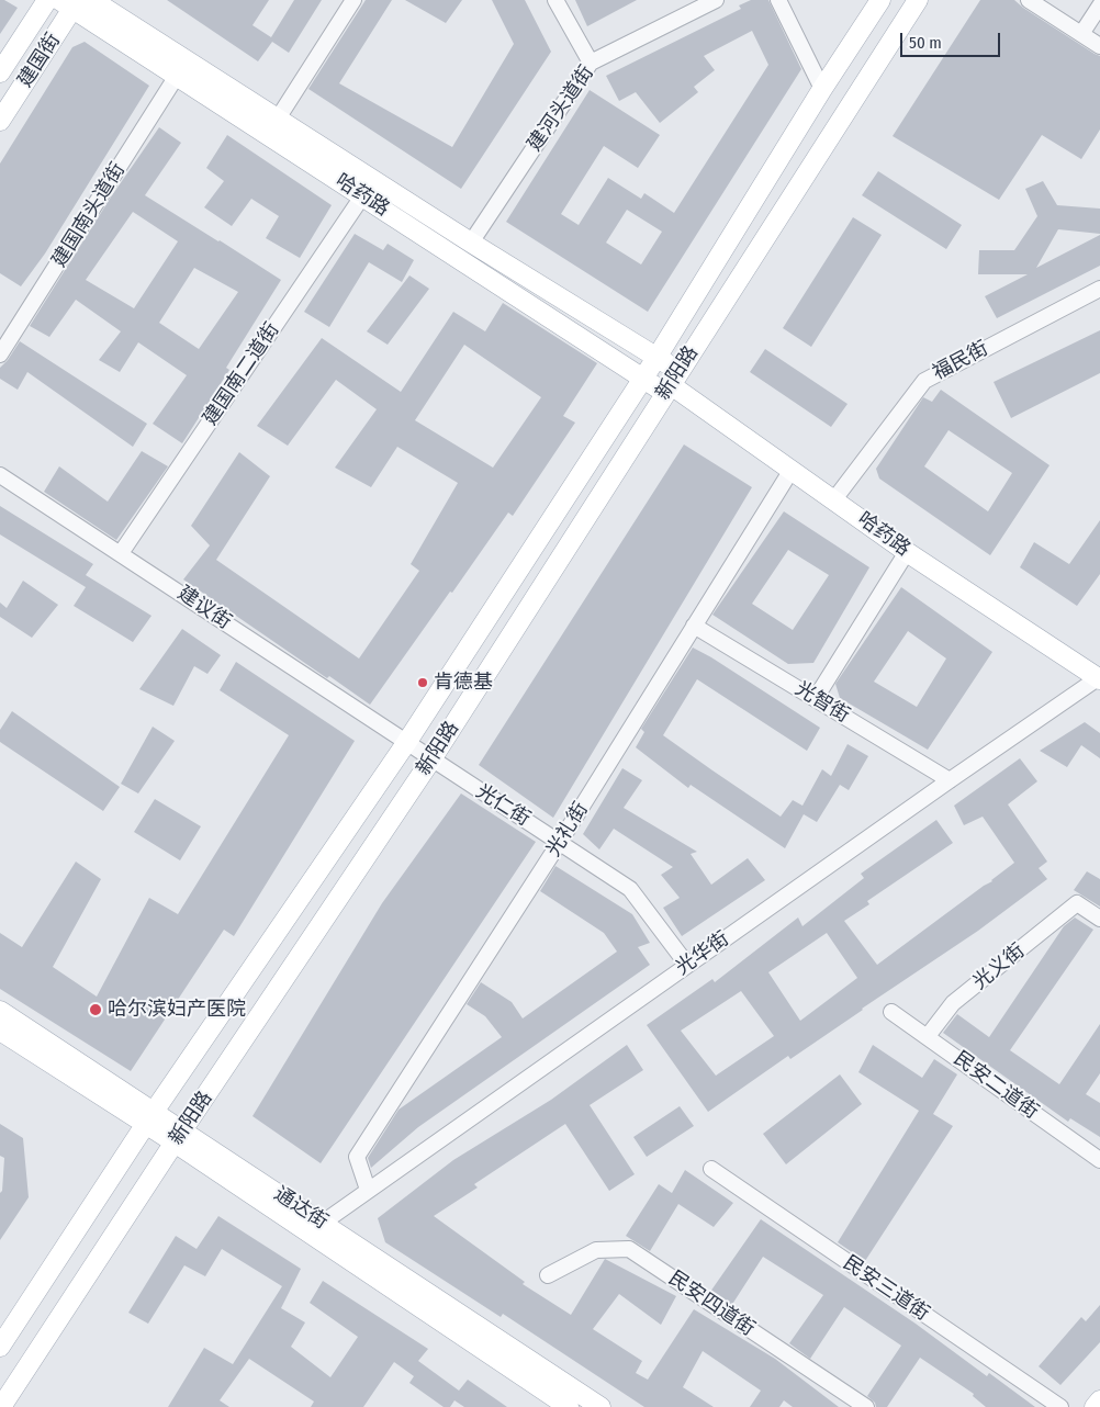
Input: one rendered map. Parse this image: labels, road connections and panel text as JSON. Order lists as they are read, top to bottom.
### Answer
{
  "streets": {
    "main road": [
      "建国街",
      "哈药路",
      "新阳路",
      "通达街"
    ],
    "street": [
      "建河头道街",
      "建国南头道街",
      "福民街",
      "建国南二道街",
      "建议街",
      "光智街",
      "光仁街",
      "光礼街",
      "光华街",
      "光义街",
      "民安二道街",
      "民安三道街",
      "民安四道街"
    ]
  },
  "crossings": [
    ["建国街", "哈药路"],
    ["建河头道街", "哈药路"],
    ["哈药路", "建国南头道街"],
    ["哈药路", "福民街"],
    ["哈药路", "新阳路"],
    ["哈药路", "建国南二道街"],
    ["哈药路", "光礼街"],
    ["哈药路", "光华街"],
    ["新阳路", "建议街"],
    ["新阳路", "光仁街"],
    ["新阳路", "通达街"],
    ["建国南二道街", "建议街"],
    ["建议街", "光仁街"],
    ["光智街", "光礼街"],
    ["光智街", "光华街"],
    ["光仁街", "光礼街"],
    ["光仁街", "光华街"],
    ["光礼街", "光华街"],
    ["光华街", "通达街"],
    ["光义街", "民安二道街"]
  ],
  "places": ["肯德基", "哈尔滨妇产医院"],
  "scale_bar": "50 m"
}
